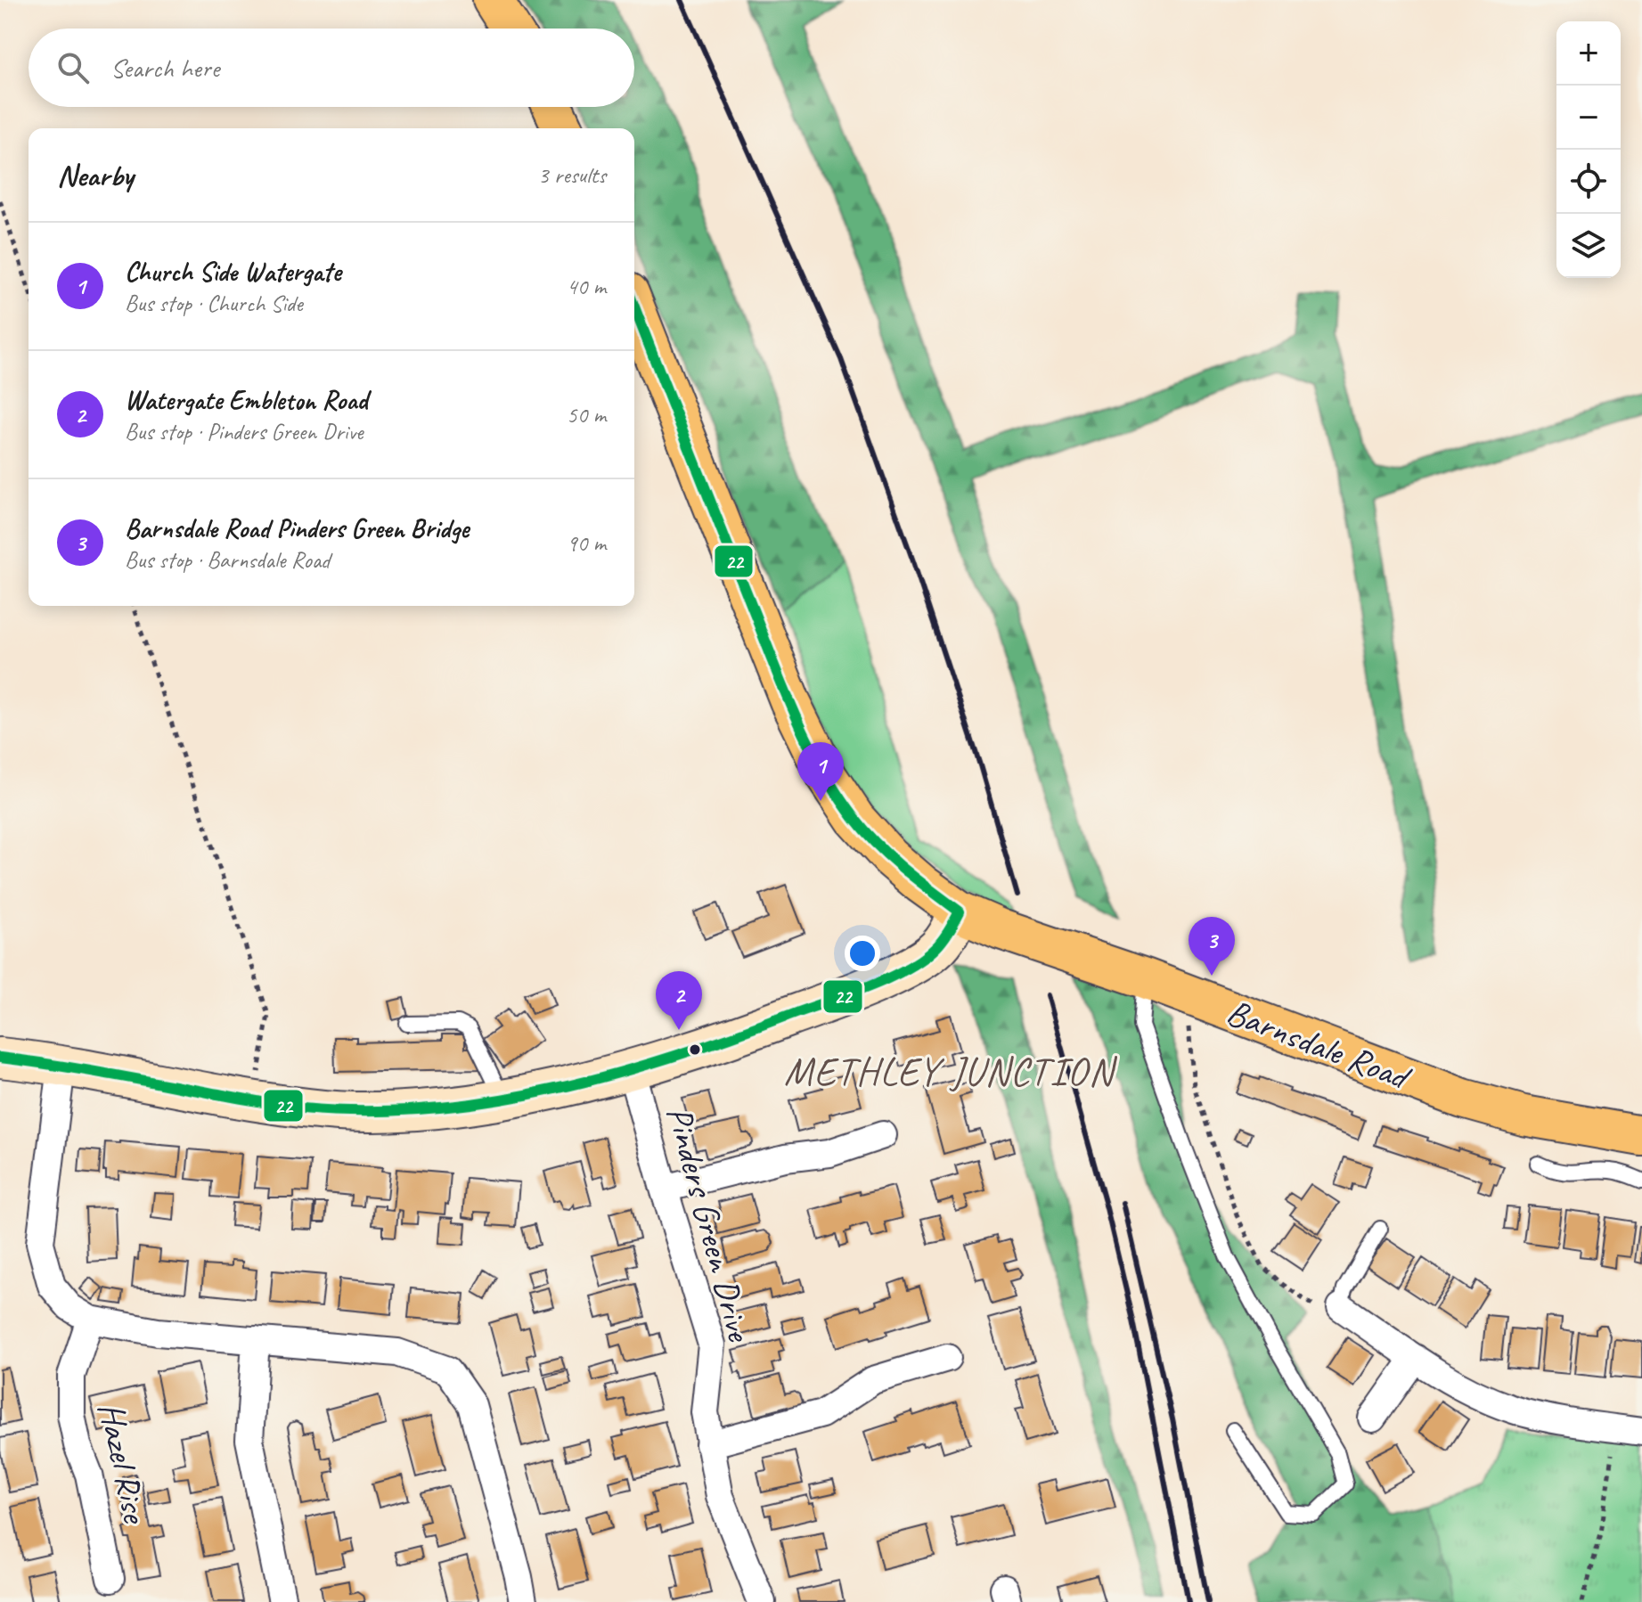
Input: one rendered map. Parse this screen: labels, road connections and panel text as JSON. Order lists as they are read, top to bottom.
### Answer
{
  "streets": {
    "main road": ["Barnsdale Road"],
    "street": ["Pinders Green Drive", "Hazel Rise"]
  },
  "districts": ["METHLEY JUNCTION"],
  "lines": ["transit line 22"],
  "page": {
    "map_buttons": ["+", "−"],
    "search": "Search here",
    "heading": ["Nearby", "3 results"],
    "list": [
      {
        "mark": "1",
        "name": "Church Side Watergate",
        "note": "Bus stop · Church Side",
        "value": "40 m"
      },
      {
        "mark": "2",
        "name": "Watergate Embleton Road",
        "note": "Bus stop · Pinders Green Drive",
        "value": "50 m"
      },
      {
        "mark": "3",
        "name": "Barnsdale Road Pinders Green Bridge",
        "note": "Bus stop · Barnsdale Road",
        "value": "90 m"
      }
    ],
    "pins": ["1", "3", "2"]
  }
}
